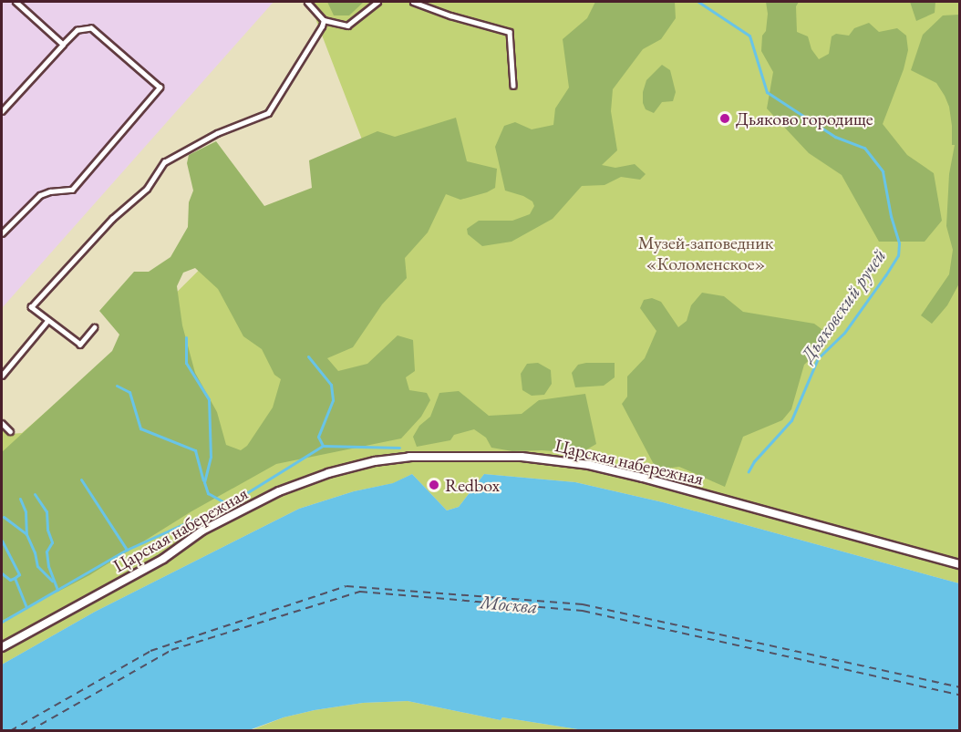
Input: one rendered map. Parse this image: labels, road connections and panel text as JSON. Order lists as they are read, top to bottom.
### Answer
{
  "streets": {
    "street": ["Царская набережная"]
  },
  "water": ["Дьяковский ручей", "Москва"],
  "parks": ["Музей-заповедник «Коломенское»"],
  "places": ["Дьяково городище", "Redbox"]
}
